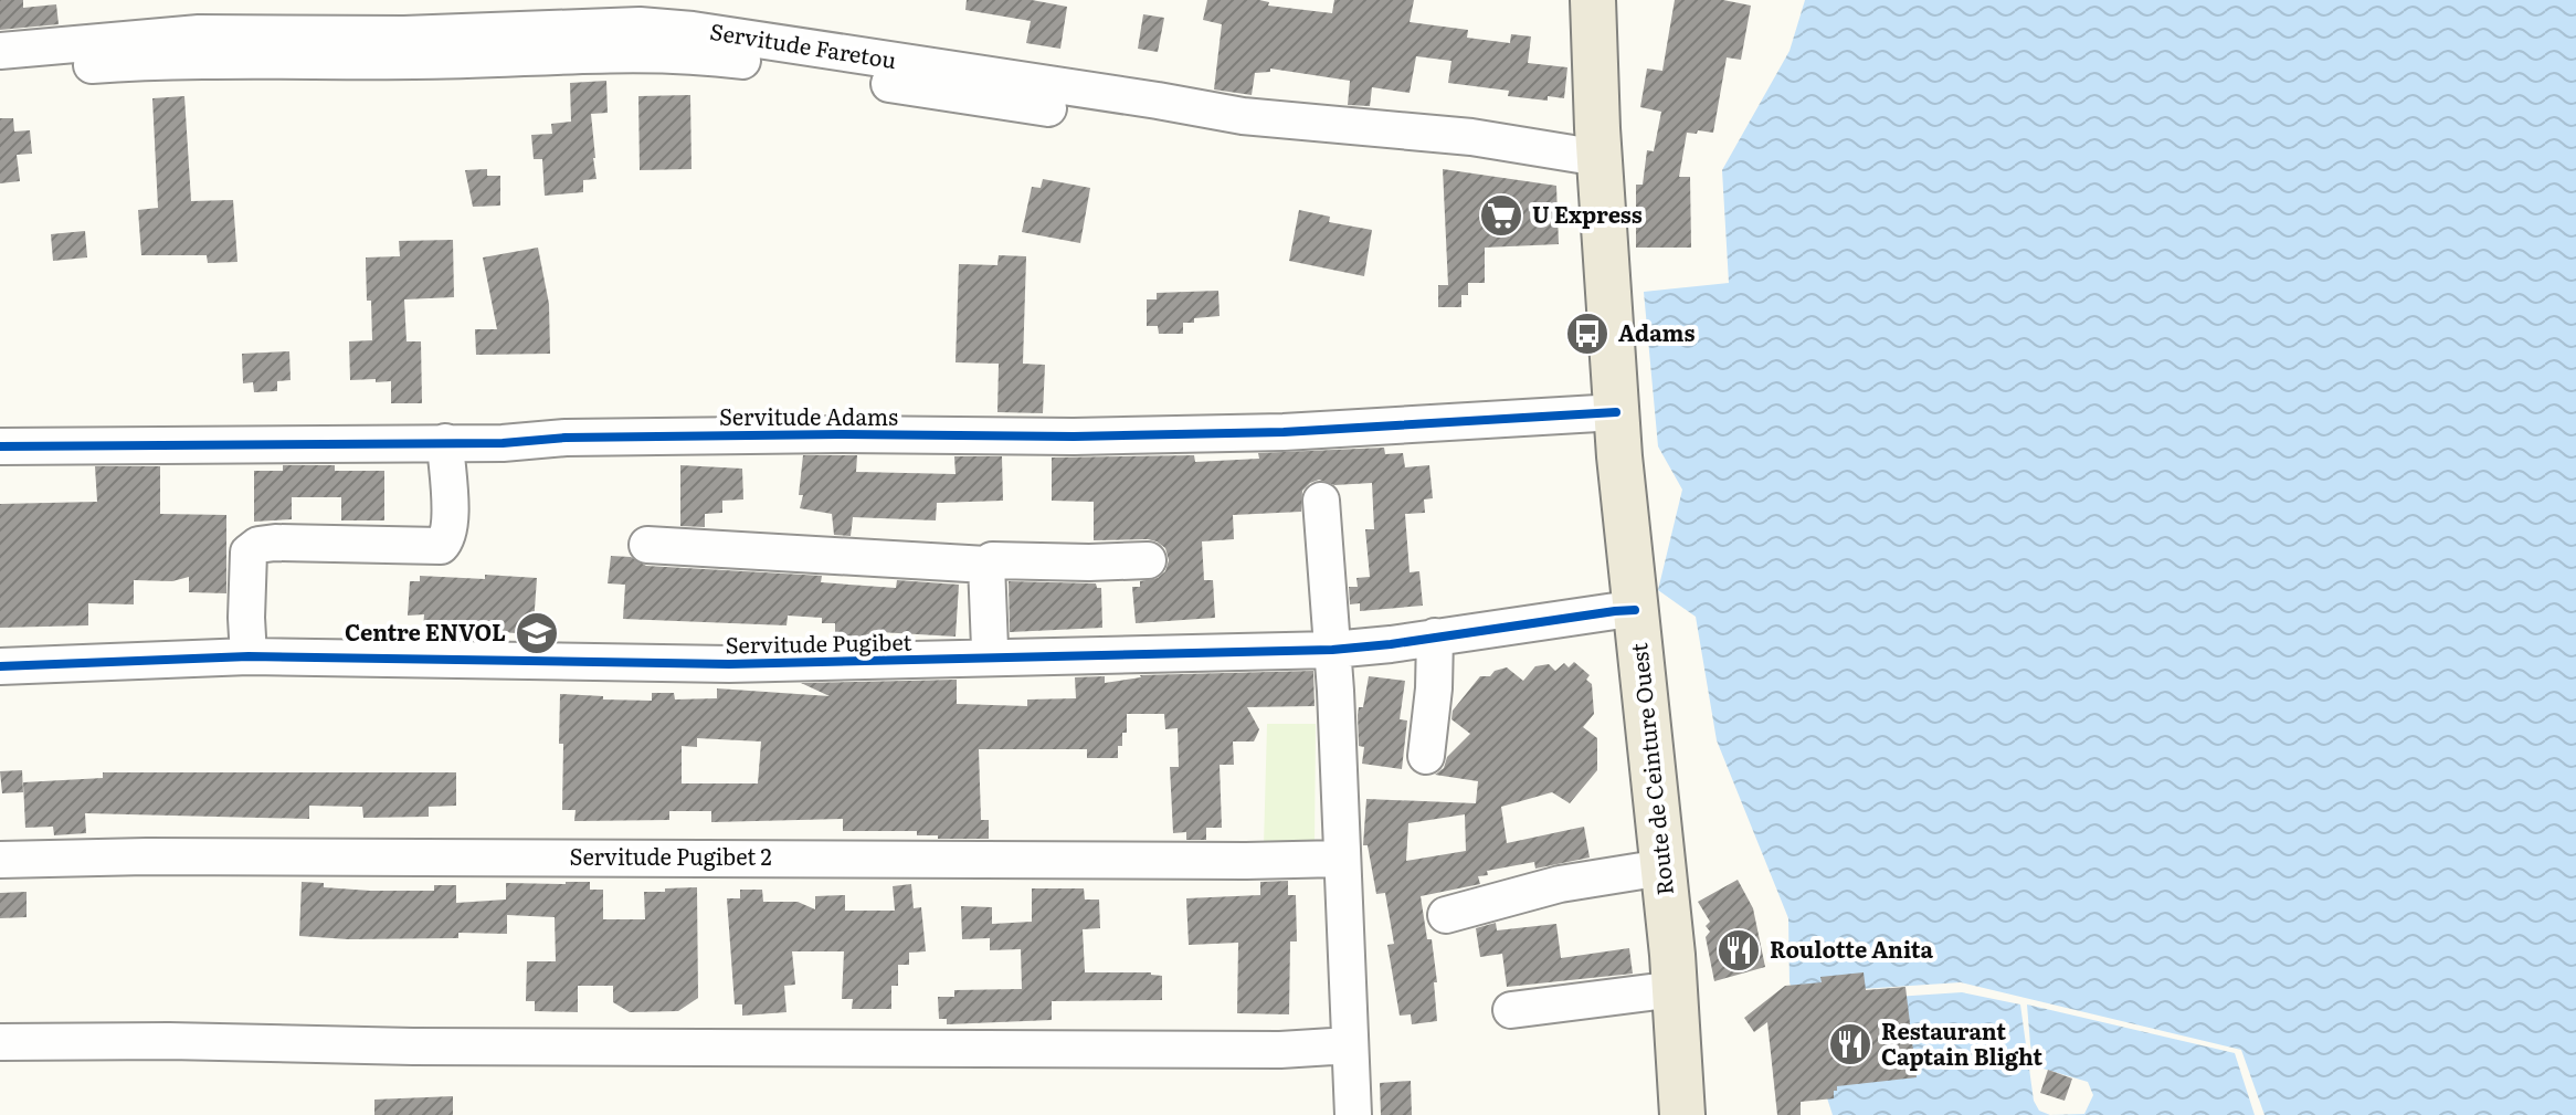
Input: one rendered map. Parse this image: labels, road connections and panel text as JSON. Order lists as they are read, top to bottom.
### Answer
{
  "streets": {
    "main road": ["Route de Ceinture Ouest"],
    "street": [
      "Servitude Faretou",
      "Servitude Adams",
      "Servitude Pugibet",
      "Servitude Pugibet 2"
    ]
  },
  "crossings": [
    ["Servitude Faretou", "Route de Ceinture Ouest"],
    ["Servitude Adams", "Route de Ceinture Ouest"],
    ["Servitude Pugibet", "Route de Ceinture Ouest"]
  ],
  "places": {
    "supermarket": ["U Express"],
    "bus stop": ["Adams"],
    "school or university": ["Centre ENVOL"],
    "restaurant": ["Roulotte Anita", "Restaurant Captain Blight"]
  }
}
